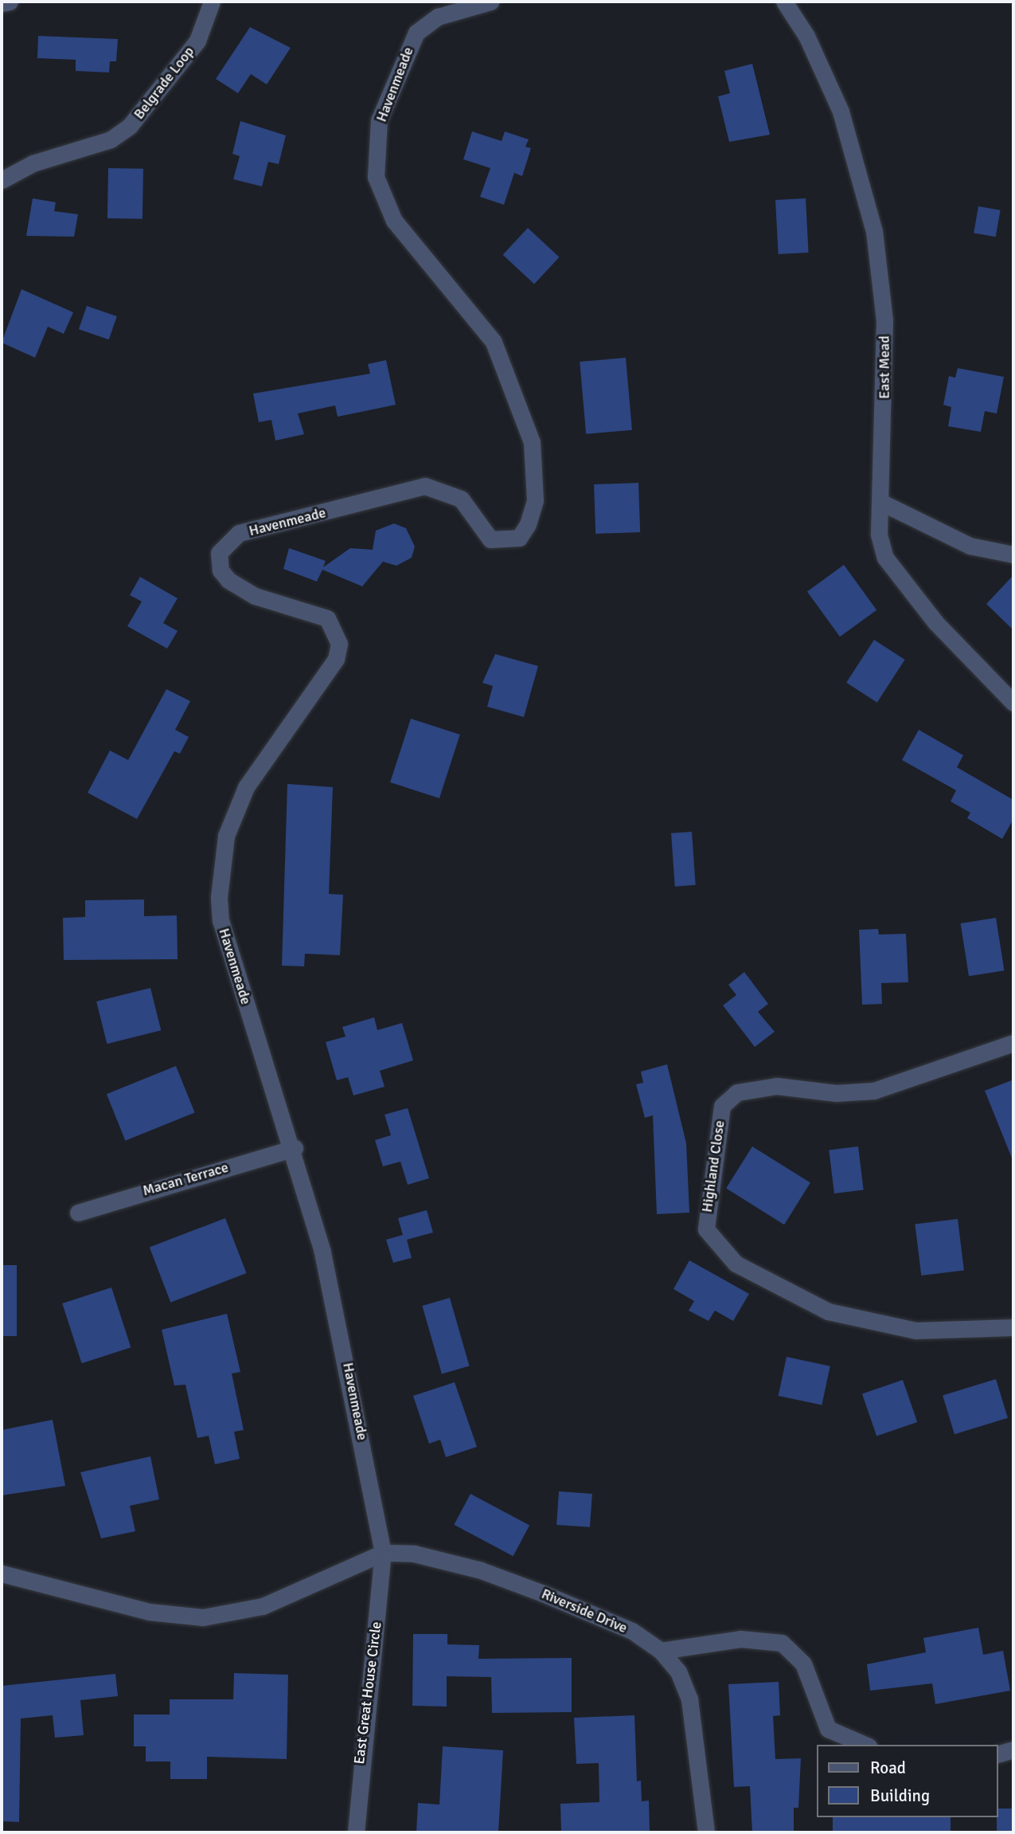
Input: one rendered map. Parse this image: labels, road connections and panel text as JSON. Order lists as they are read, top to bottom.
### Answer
{
  "streets": {
    "street": [
      "Belgrade Loop",
      "Havenmeade",
      "East Mead",
      "Highland Close",
      "Macan Terrace",
      "Riverside Drive",
      "East Great House Circle"
    ]
  },
  "crossings": [
    ["Havenmeade", "Macan Terrace"],
    ["Havenmeade", "Riverside Drive"],
    ["Havenmeade", "East Great House Circle"],
    ["Riverside Drive", "East Great House Circle"]
  ],
  "legend": ["Road", "Building"]
}
